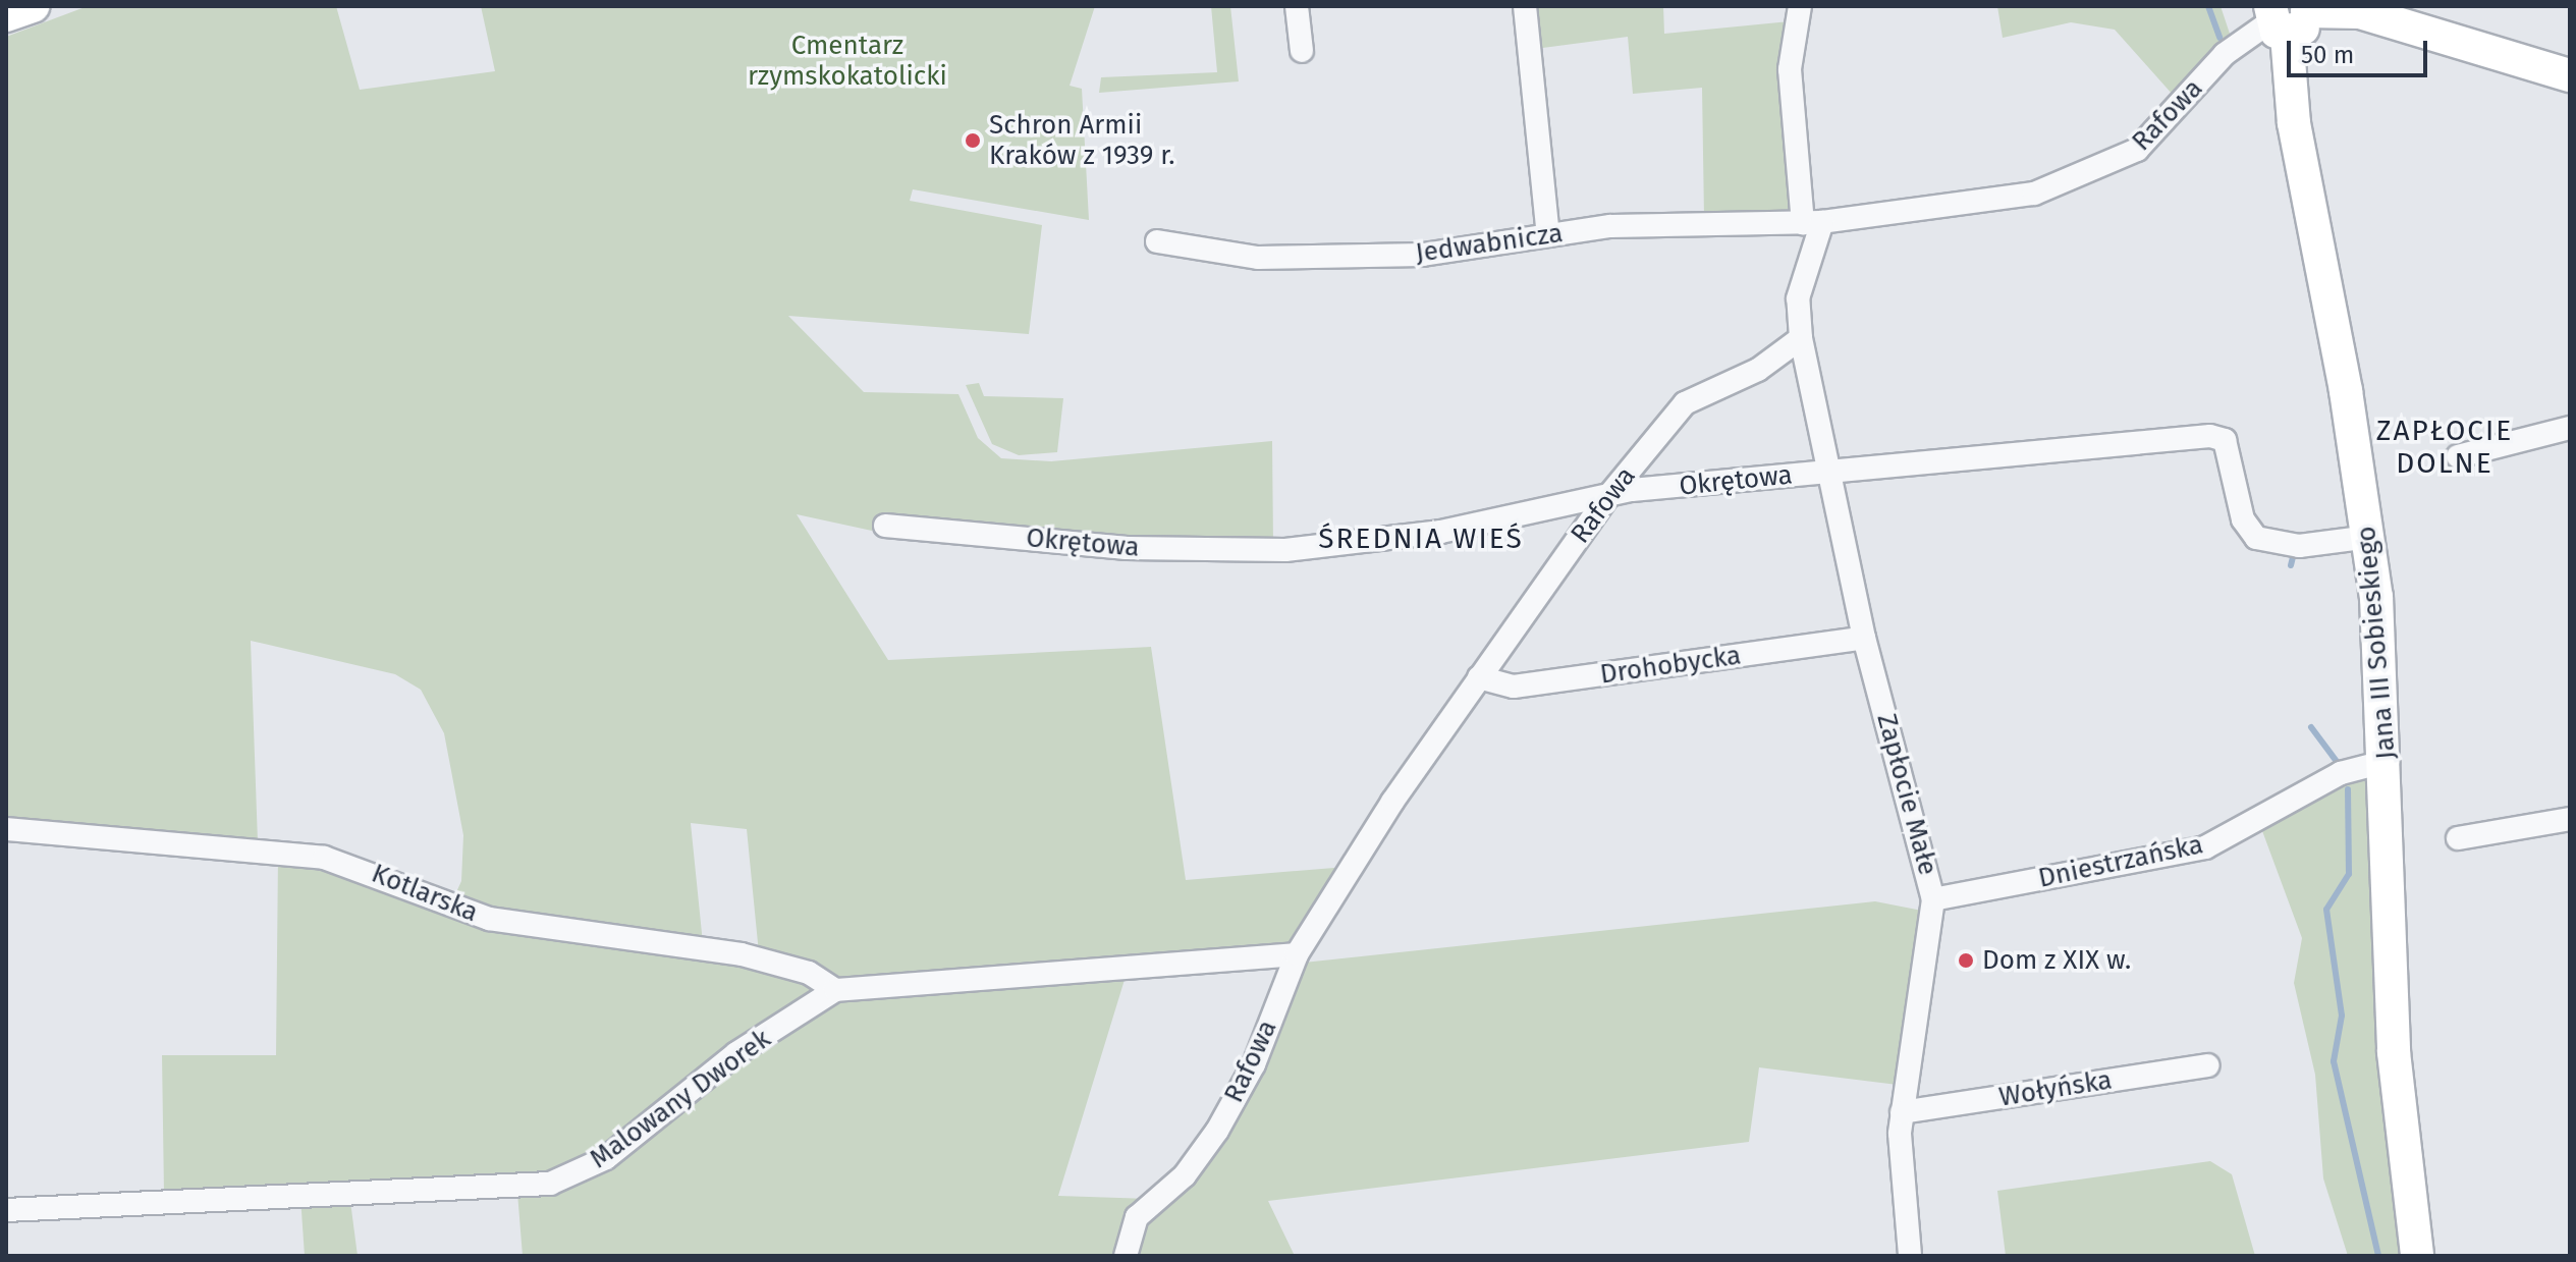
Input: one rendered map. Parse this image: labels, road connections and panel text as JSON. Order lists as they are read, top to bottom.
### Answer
{
  "streets": {
    "street": [
      "Rafowa",
      "Jedwabnicza",
      "Okrętowa",
      "Jana III Sobieskiego",
      "Drohobycka",
      "Zapłocie Małe",
      "Dniestrzańska",
      "Kotlarska",
      "Wołyńska",
      "Malowany Dworek"
    ]
  },
  "crossings": [
    ["Rafowa", "Jedwabnicza"],
    ["Rafowa", "Okrętowa"],
    ["Rafowa", "Jana III Sobieskiego"],
    ["Rafowa", "Drohobycka"],
    ["Rafowa", "Zapłocie Małe"],
    ["Rafowa", "Malowany Dworek"],
    ["Okrętowa", "Jana III Sobieskiego"],
    ["Okrętowa", "Zapłocie Małe"],
    ["Jana III Sobieskiego", "Dniestrzańska"],
    ["Drohobycka", "Zapłocie Małe"],
    ["Zapłocie Małe", "Dniestrzańska"],
    ["Zapłocie Małe", "Wołyńska"],
    ["Kotlarska", "Malowany Dworek"]
  ],
  "districts": ["ZAPŁOCIE DOLNE", "ŚREDNIA WIEŚ"],
  "parks": ["Cmentarz rzymskokatolicki"],
  "places": ["Schron Armii Kraków z 1939 r.", "Dom z XIX w."],
  "scale_bar": "50 m"
}
